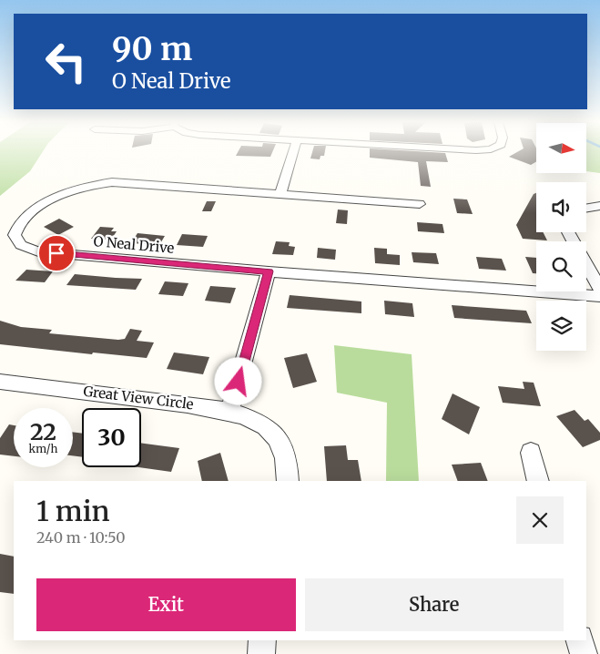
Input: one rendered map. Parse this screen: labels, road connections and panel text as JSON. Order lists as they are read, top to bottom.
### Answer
{
  "streets": {
    "street": ["O Neal Drive", "Great View Circle"]
  },
  "north": "right",
  "page": {
    "turn": ["90 m", "O Neal Drive"],
    "speed": "22 km/h",
    "limit": "30",
    "heading": ["1 min", "240 m · 10:50"],
    "buttons": ["Exit", "Share"]
  }
}
